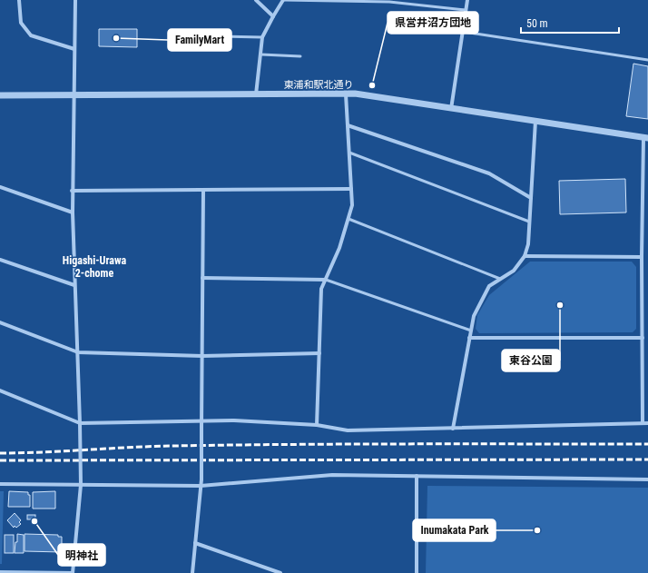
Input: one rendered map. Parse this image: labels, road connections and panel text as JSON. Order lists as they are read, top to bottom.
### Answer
{
  "streets": {
    "street": ["東浦和駅北通り"]
  },
  "districts": ["Higashi-Urawa 2-chome"],
  "places": [
    "FamilyMart",
    "県営井沼方団地",
    "東谷公園",
    "明神社",
    "Inumakata Park"
  ],
  "scale_bar": "50 m"
}
